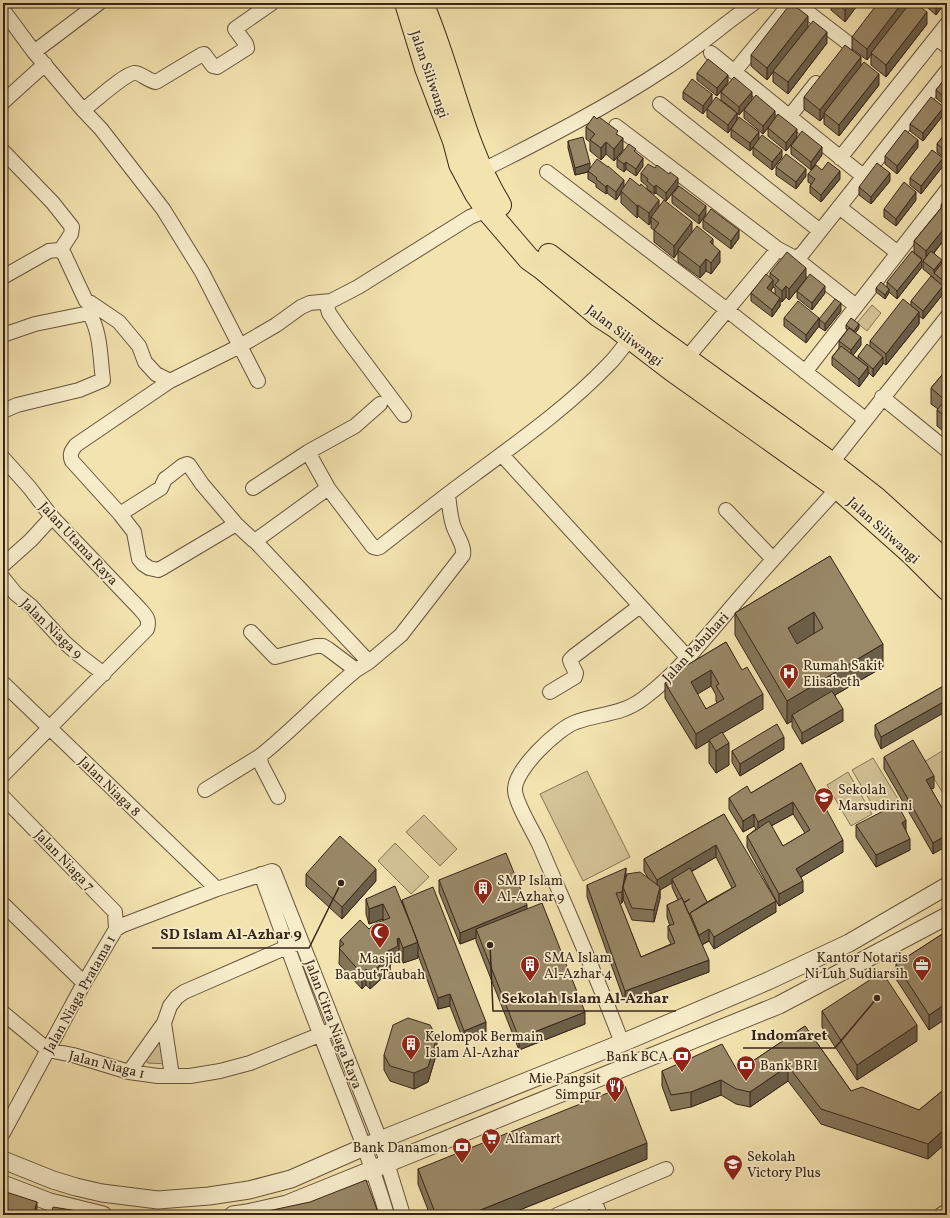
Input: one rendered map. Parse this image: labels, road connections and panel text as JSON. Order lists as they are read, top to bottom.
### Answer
{
  "streets": {
    "main road": ["Jalan Siliwangi"],
    "street": [
      "Jalan Utama Raya",
      "Jalan Niaga 9",
      "Jalan Pabuhari",
      "Jalan Niaga 8",
      "Jalan Niaga 7",
      "Jalan Niaga Pratama 1",
      "Jalan Citra Niaga Raya",
      "Jalan Niaga 1"
    ]
  },
  "crossings": [
    ["Jalan Siliwangi", "Jalan Pabuhari"],
    ["Jalan Utama Raya", "Jalan Niaga 9"],
    ["Jalan Niaga 8", "Jalan Niaga Pratama 1"],
    ["Jalan Niaga 7", "Jalan Niaga Pratama 1"],
    ["Jalan Niaga Pratama 1", "Jalan Citra Niaga Raya"],
    ["Jalan Niaga Pratama 1", "Jalan Niaga 1"],
    ["Jalan Citra Niaga Raya", "Jalan Niaga 1"]
  ],
  "places": {
    "hospital": ["Rumah Sakit Elisabeth"],
    "school or university": ["Sekolah Marsudirini", "Sekolah Victory Plus"],
    "other": ["SD Islam Al-Azhar 9", "Sekolah Islam Al-Azhar", "Indomaret"],
    "building": ["SMP Islam Al-Azhar 9", "SMA Islam Al-Azhar 4", "Kelompok Bermain Islam Al-Azhar"],
    "mosque": ["Masjid Baabut Taubah"],
    "office": ["Kantor Notaris Ni Luh Sudiarsih"],
    "bank": ["Bank BCA", "Bank BRI", "Bank Danamon"],
    "restaurant": ["Mie Pangsit Simpur"],
    "supermarket": ["Alfamart"]
  }
}
